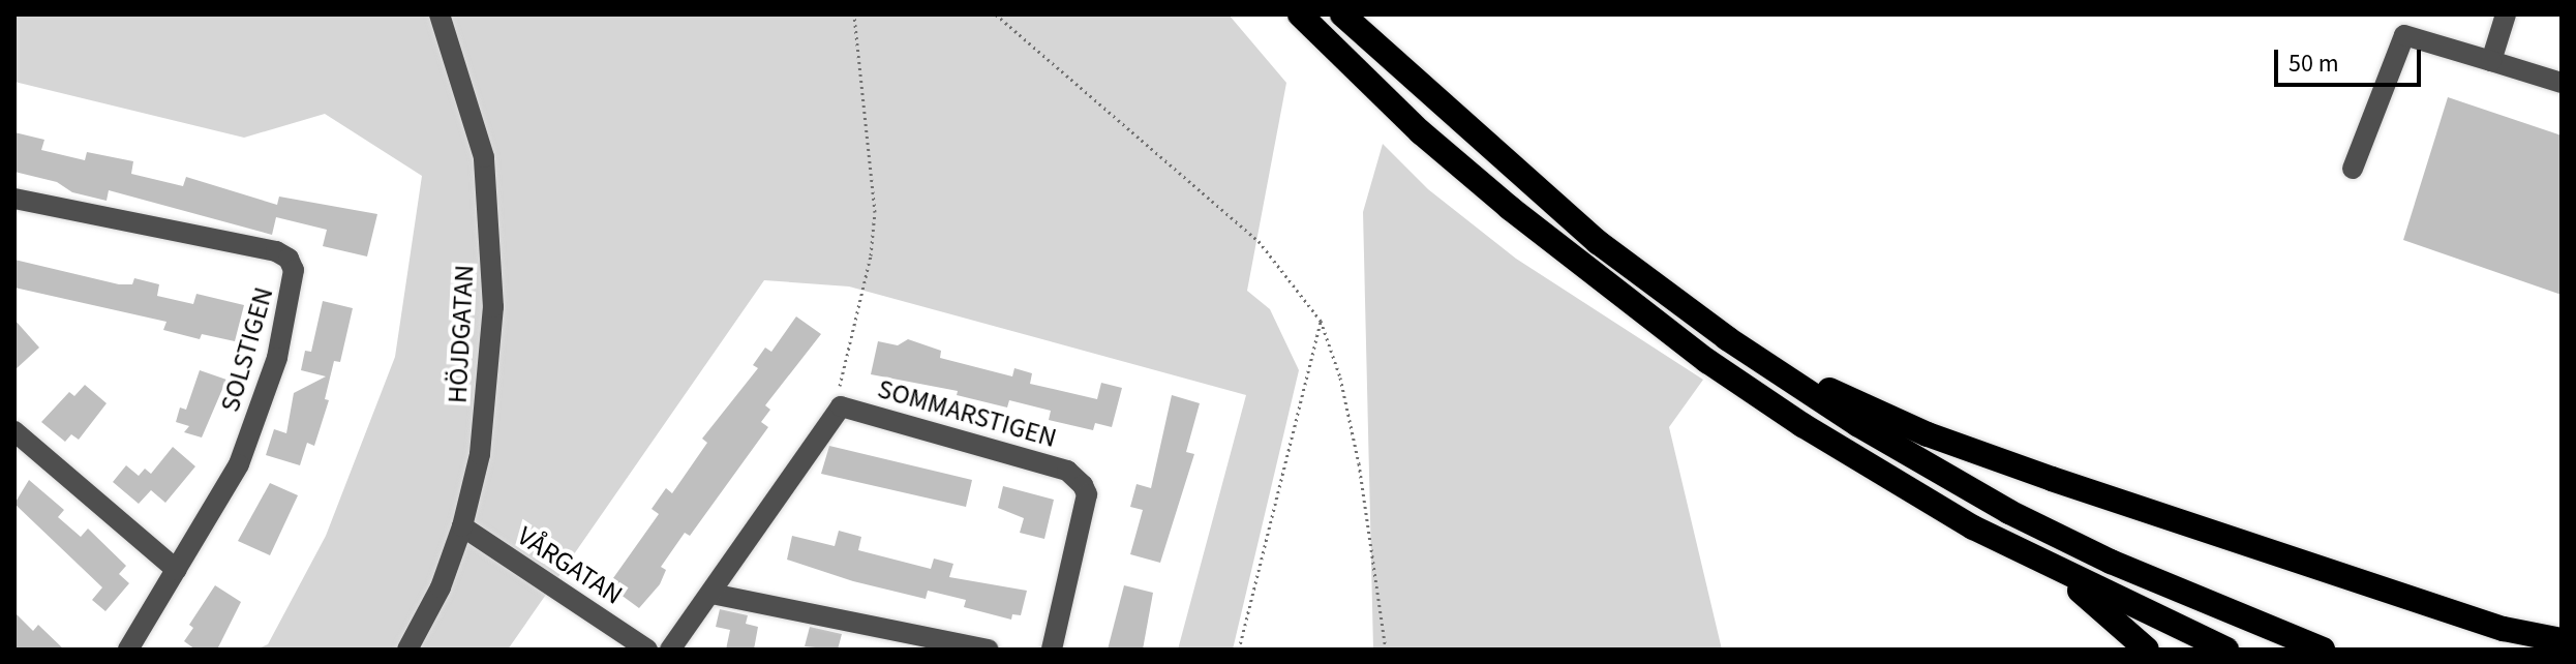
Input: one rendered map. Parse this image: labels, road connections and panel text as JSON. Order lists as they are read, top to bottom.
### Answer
{
  "streets": {
    "street": [
      "HÖJDGATAN",
      "SOLSTIGEN",
      "SOMMARSTIGEN",
      "VÅRGATAN"
    ]
  },
  "crossings": [
    ["HÖJDGATAN", "VÅRGATAN"]
  ],
  "scale_bar": "50 m"
}
